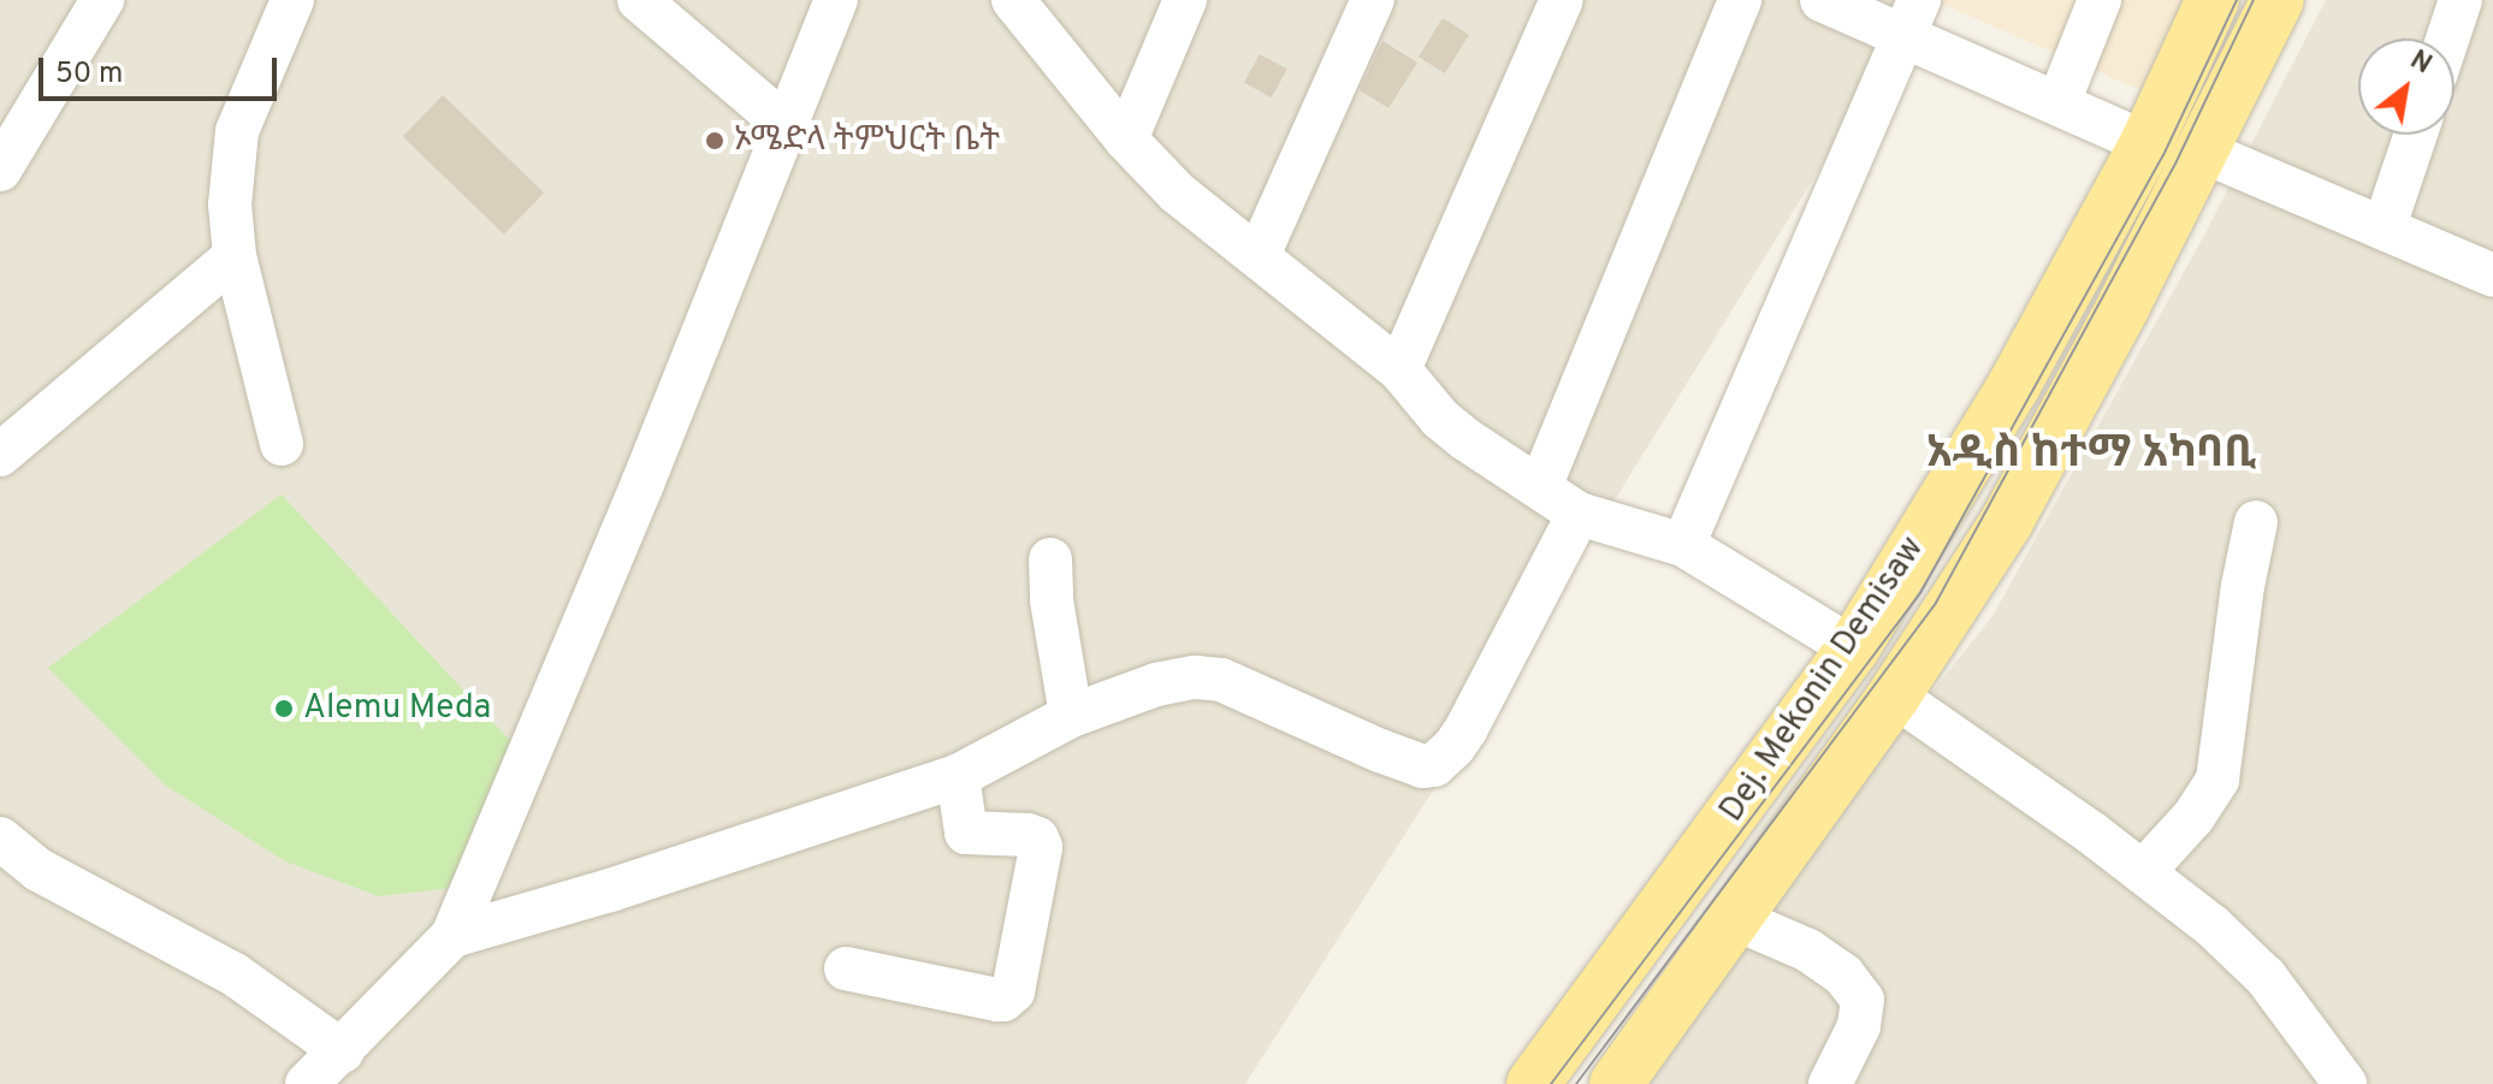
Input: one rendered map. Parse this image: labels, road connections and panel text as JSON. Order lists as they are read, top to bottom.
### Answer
{
  "streets": {
    "main road": ["Dej. Mekonin Demisaw"]
  },
  "districts": ["አዲስ ከተማ አካባቢ"],
  "places": ["ኦሜድላ ትምህርት ቤት", "Alemu Meda"],
  "scale_bar": "50 m",
  "north": "top right"
}
